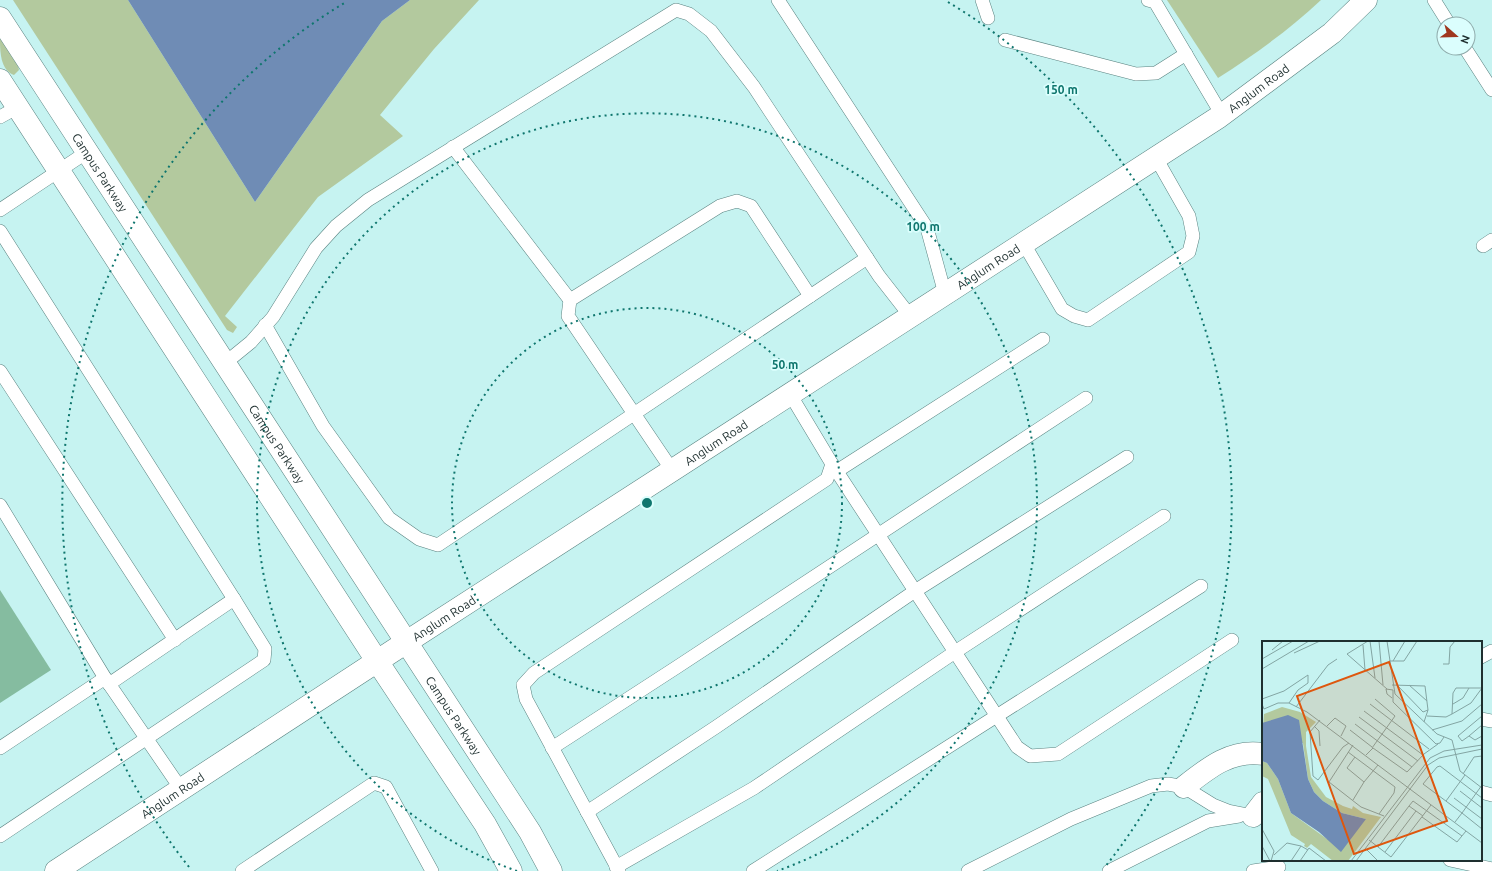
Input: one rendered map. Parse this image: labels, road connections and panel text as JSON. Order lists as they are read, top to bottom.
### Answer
{
  "streets": {
    "street": ["Anglum Road", "Campus Parkway"]
  },
  "crossings": [
    ["Anglum Road", "Campus Parkway"]
  ],
  "north": "right",
  "rings": ["150 m", "100 m", "50 m"]
}
